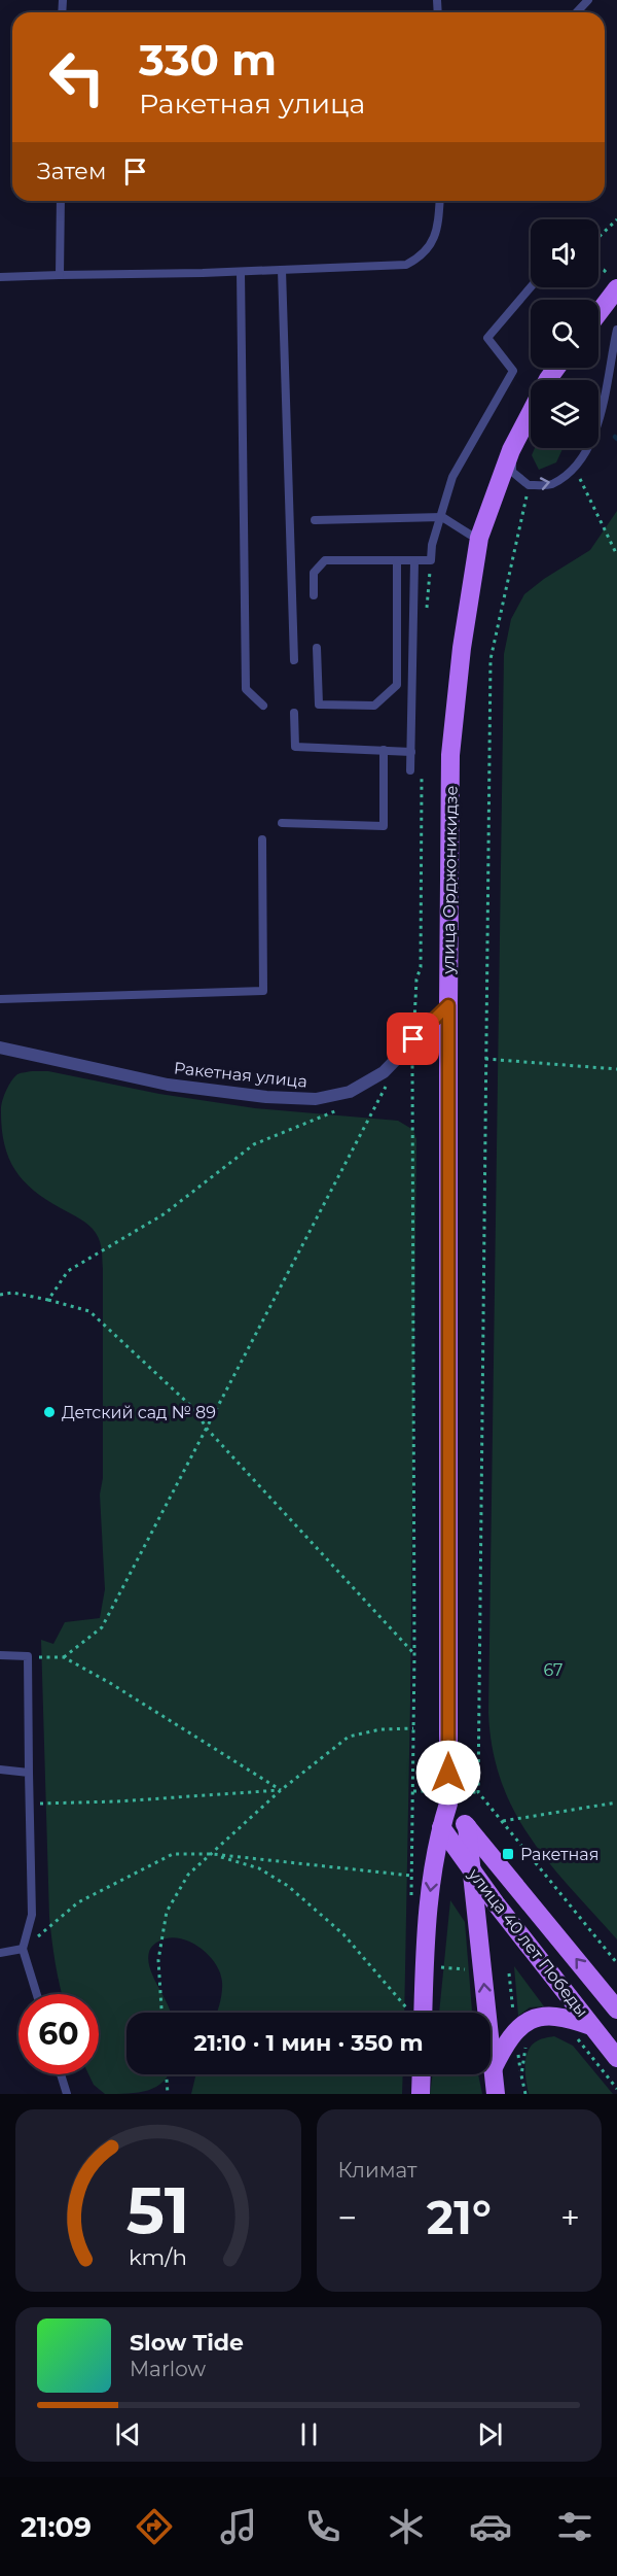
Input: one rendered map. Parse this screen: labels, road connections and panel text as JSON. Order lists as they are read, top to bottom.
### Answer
{
  "streets": {
    "main road": ["улица Орджоникидзе", "улица 40 лет Победы"],
    "street": ["Ракетная улица"]
  },
  "crossings": [
    ["улица Орджоникидзе", "Ракетная улица"],
    ["улица Орджоникидзе", "улица 40 лет Победы"]
  ],
  "parks": ["67"],
  "places": {
    "other": ["Детский сад № 89"],
    "transit": ["Ракетная"]
  },
  "page": {
    "turn": ["330 m", "Ракетная улица"],
    "then": "Затем",
    "limit": "60",
    "trip": "21:10 · 1 мин · 350 m",
    "tile": "Климат",
    "heat": ["−", "21°", "+"],
    "song": ["Slow Tide", "Marlow"],
    "tabs": "21:09",
    "gauge": ["51", "km/h"]
  }
}
